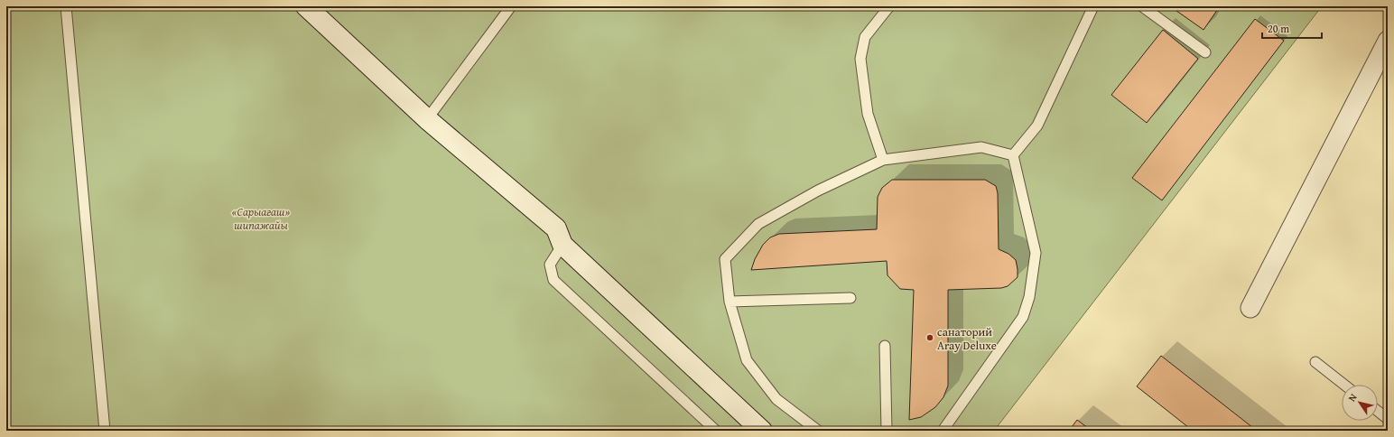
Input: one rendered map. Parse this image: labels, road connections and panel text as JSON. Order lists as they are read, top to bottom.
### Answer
{
  "parks": ["«Сарыағаш» шипажайы"],
  "places": ["санаторий Aray Deluxe"],
  "scale_bar": "20 m",
  "north": "top left"
}
